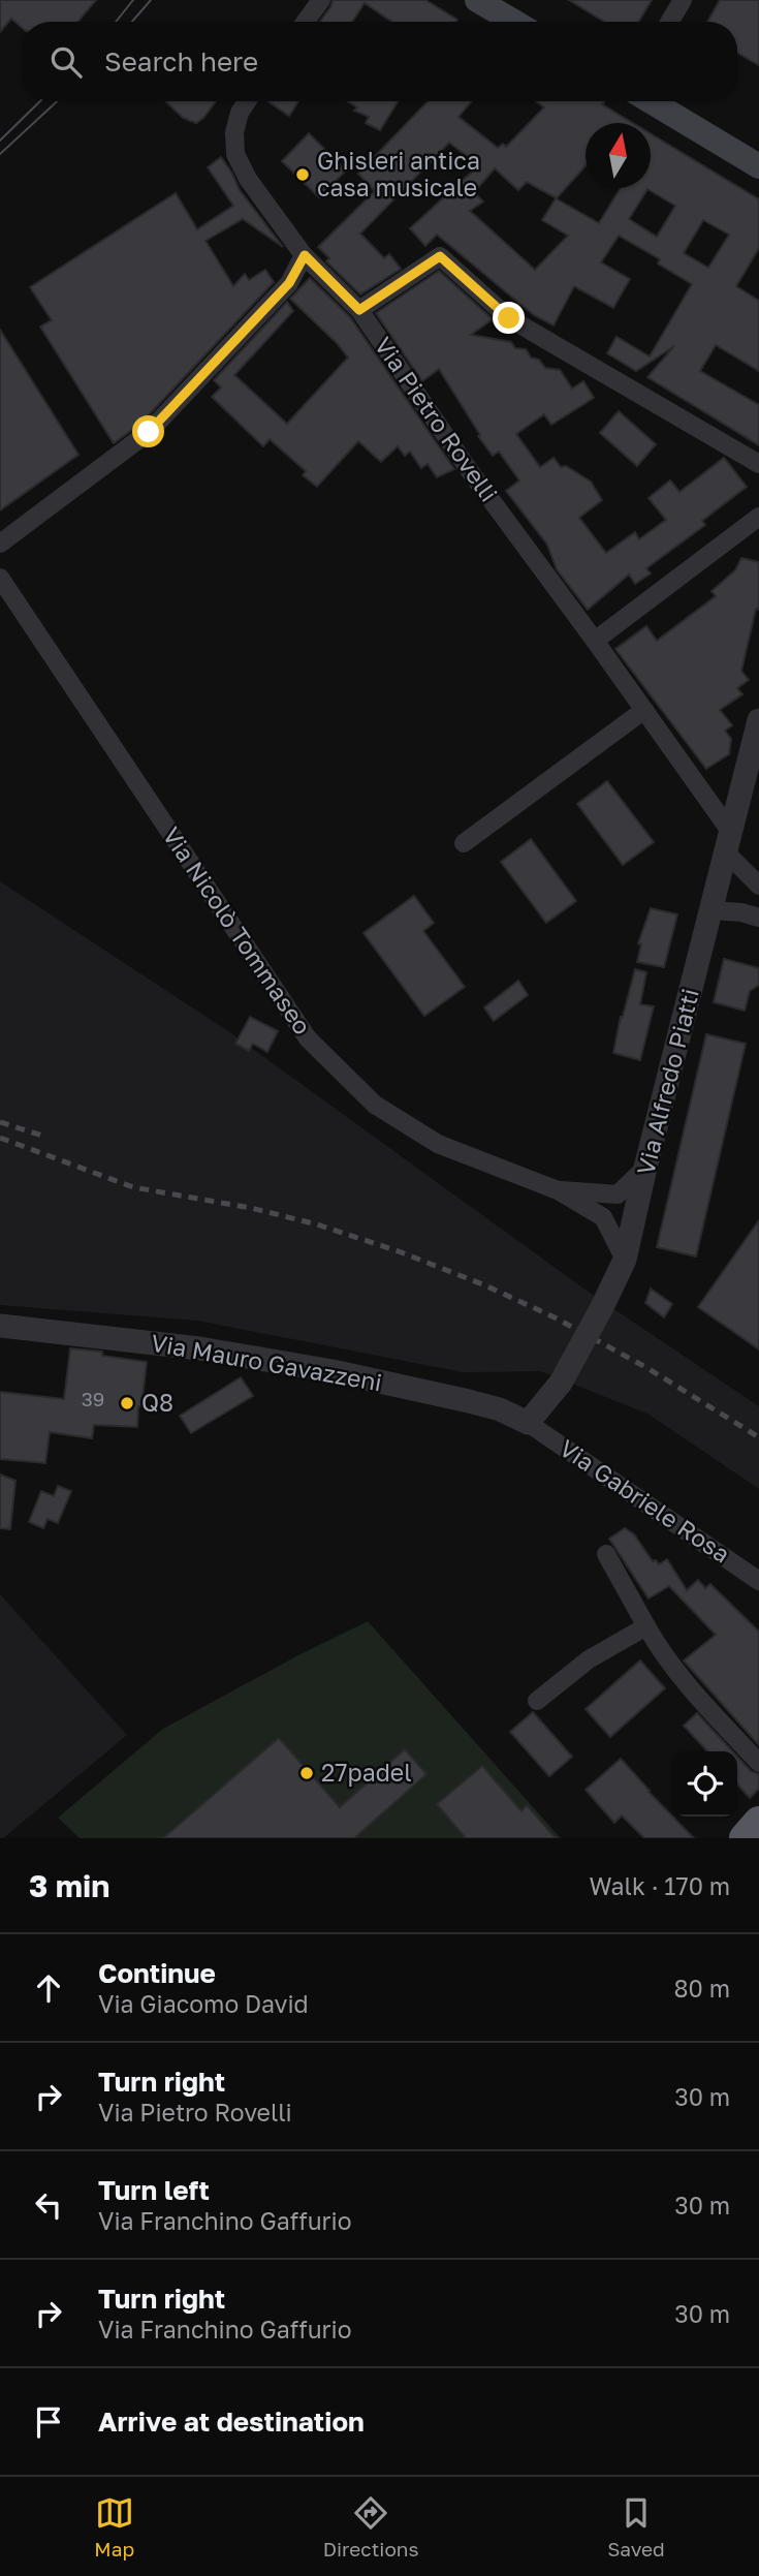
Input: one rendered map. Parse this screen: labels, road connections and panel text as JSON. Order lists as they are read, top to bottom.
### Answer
{
  "streets": {
    "street": [
      "Via Pietro Rovelli",
      "Via Nicolò Tommaseo",
      "Via Alfredo Piatti",
      "Via Mauro Gavazzeni",
      "Via Gabriele Rosa"
    ]
  },
  "crossings": [
    ["Via Pietro Rovelli", "Via Alfredo Piatti"],
    ["Via Nicolò Tommaseo", "Via Alfredo Piatti"],
    ["Via Alfredo Piatti", "Via Mauro Gavazzeni"],
    ["Via Alfredo Piatti", "Via Gabriele Rosa"],
    ["Via Mauro Gavazzeni", "Via Gabriele Rosa"]
  ],
  "places": ["Ghisleri antica casa musicale", "Q8", "27padel"],
  "house_numbers": ["39"],
  "north": "top",
  "page": {
    "search": "Search here",
    "heading": ["3 min", "Walk · 170 m"],
    "list": [
      ["Continue", "Via Giacomo David", "80 m"],
      ["Turn right", "Via Pietro Rovelli", "30 m"],
      ["Turn left", "Via Franchino Gaffurio", "30 m"],
      ["Turn right", "Via Franchino Gaffurio", "30 m"],
      "Arrive at destination"
    ],
    "nav": ["Map", "Directions", "Saved"]
  }
}
